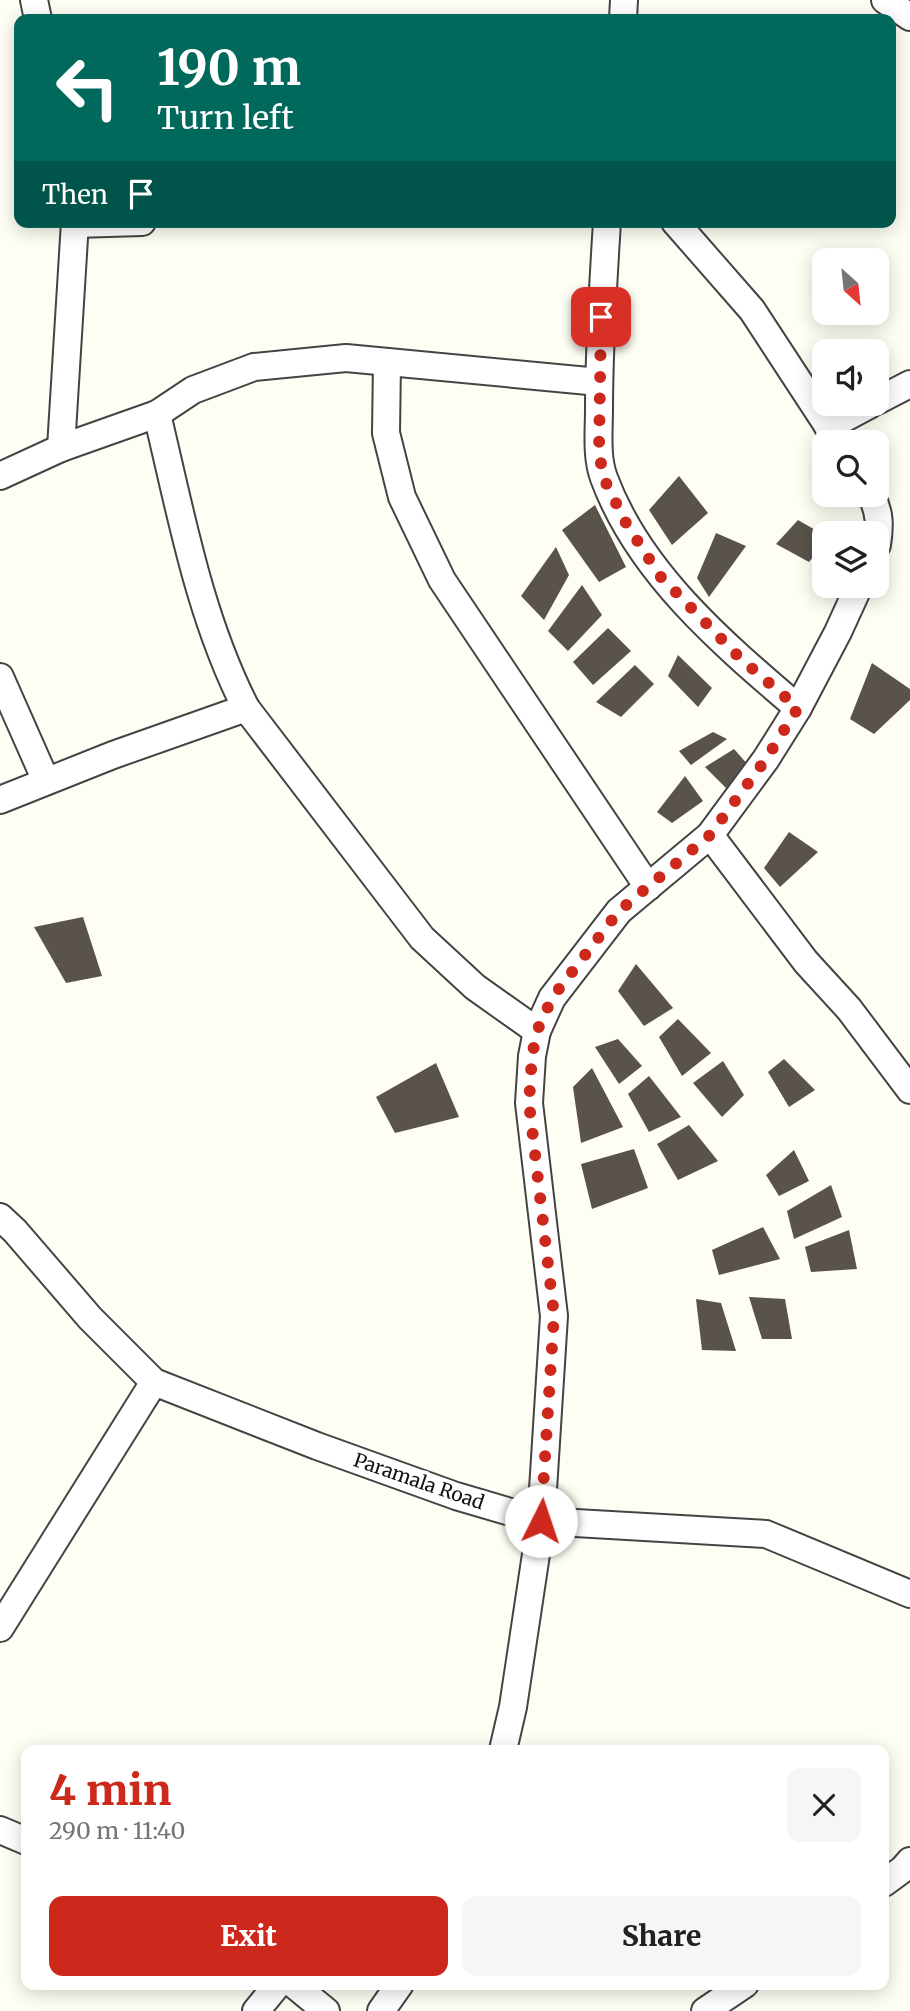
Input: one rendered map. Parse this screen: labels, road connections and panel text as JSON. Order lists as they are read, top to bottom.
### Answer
{
  "streets": {
    "street": ["Paramala Road"]
  },
  "north": "bottom right",
  "page": {
    "turn": ["190 m", "Turn left"],
    "then": "Then",
    "heading": ["4 min", "290 m · 11:40"],
    "buttons": ["Exit", "Share"]
  }
}
